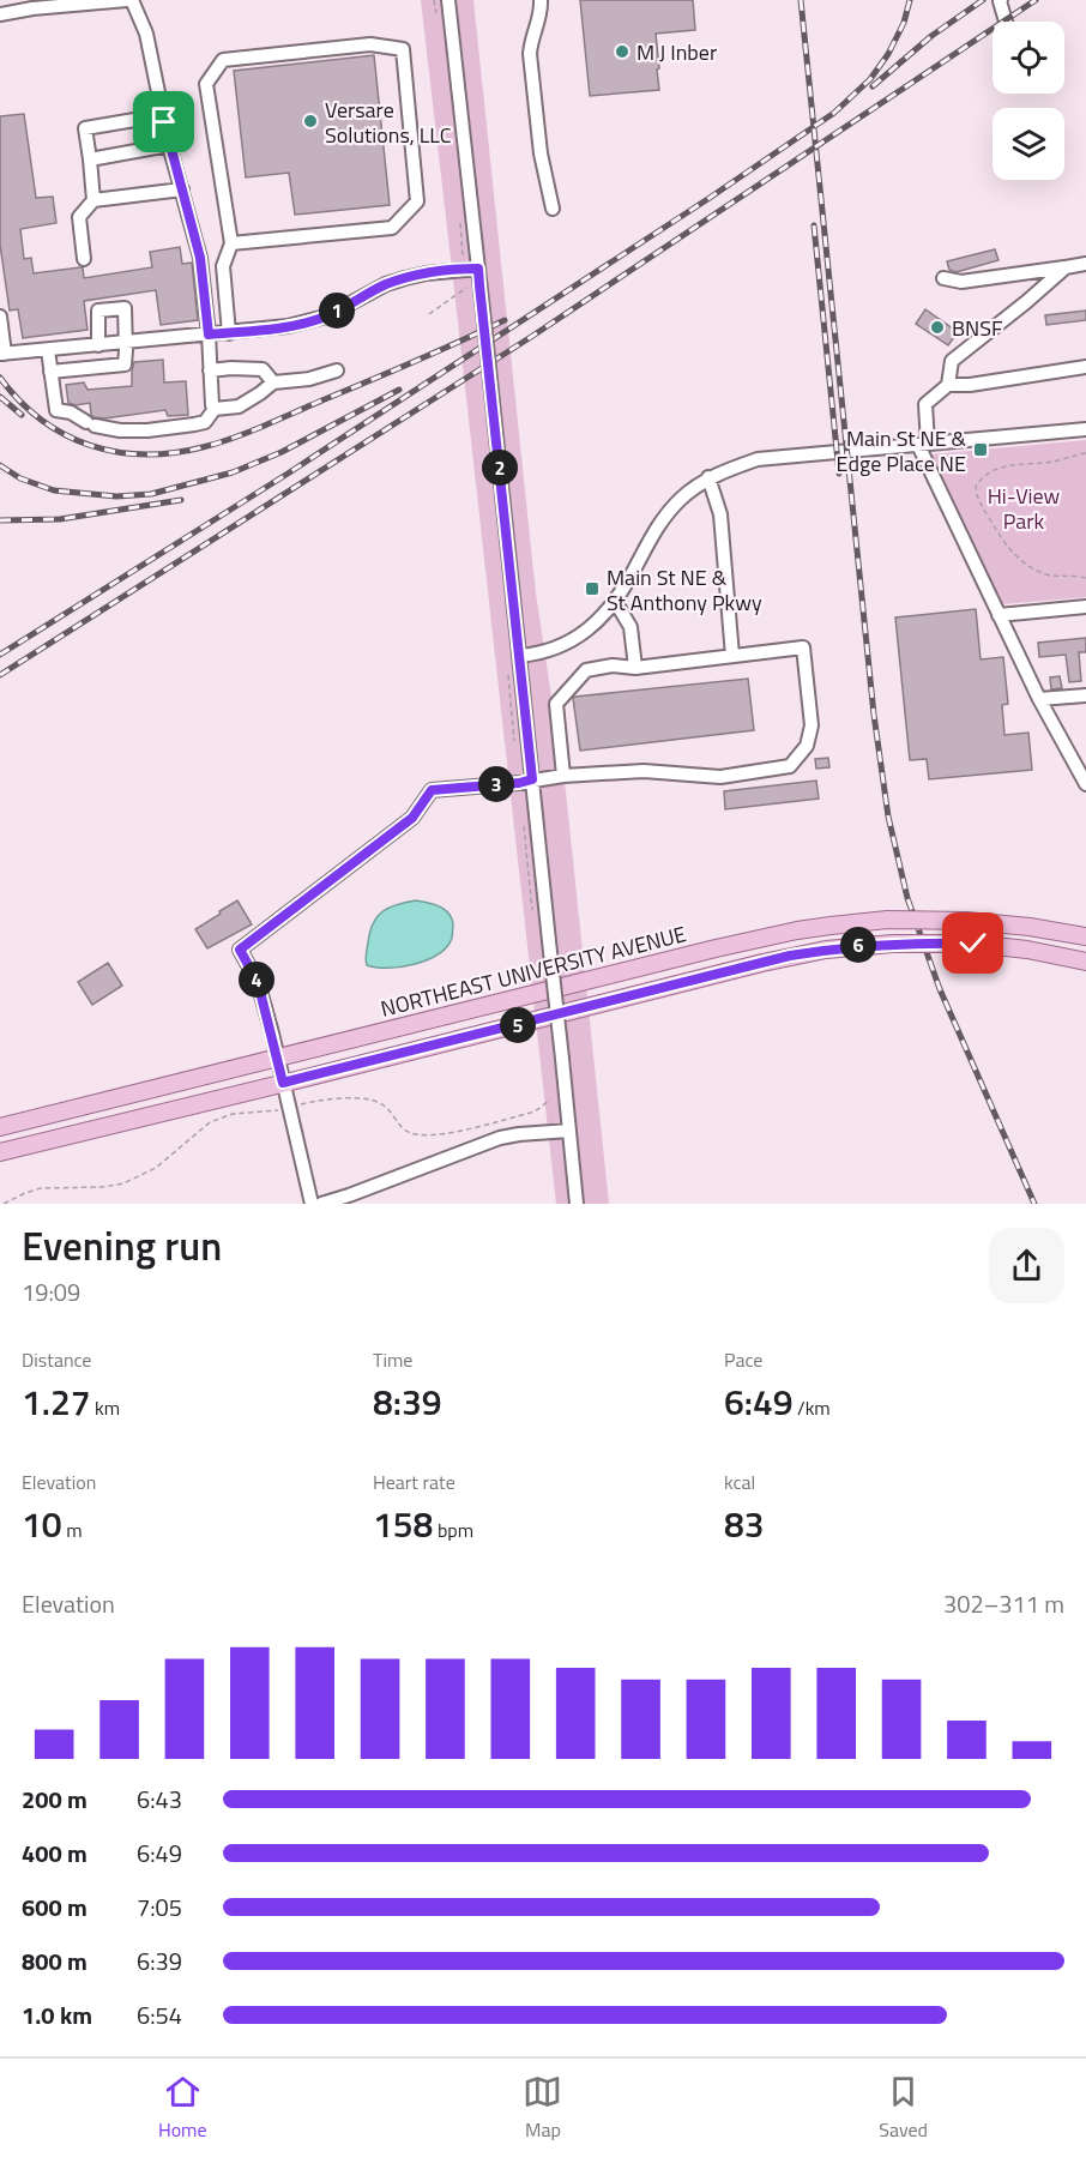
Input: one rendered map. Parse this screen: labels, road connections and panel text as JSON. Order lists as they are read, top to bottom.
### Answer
{
  "streets": {
    "main road": ["NORTHEAST UNIVERSITY AVENUE"]
  },
  "parks": ["Hi-View Park"],
  "places": {
    "other": ["M J Inber", "Versare Solutions, LLC", "BNSF"],
    "transit": ["Main St NE & Edge Place NE", "Main St NE & St Anthony Pkwy"]
  },
  "page": {
    "pins": [
      "1",
      "2",
      "3",
      "6",
      "4",
      "5"
    ],
    "heading": ["Evening run", "19:09"],
    "stats": [
      ["Distance", "1.27 km"],
      ["Time", "8:39"],
      ["Pace", "6:49 /km"],
      ["Elevation", "10 m"],
      ["Heart rate", "158 bpm"],
      ["kcal", "83"]
    ],
    "chart": ["Elevation", "302–311 m"],
    "list": [
      {
        "name": "200 m",
        "note": "6:43"
      },
      {
        "name": "400 m",
        "note": "6:49"
      },
      {
        "name": "600 m",
        "note": "7:05"
      },
      {
        "name": "800 m",
        "note": "6:39"
      },
      {
        "name": "1.0 km",
        "note": "6:54"
      }
    ],
    "tabs": ["Home", "Map", "Saved"]
  }
}
